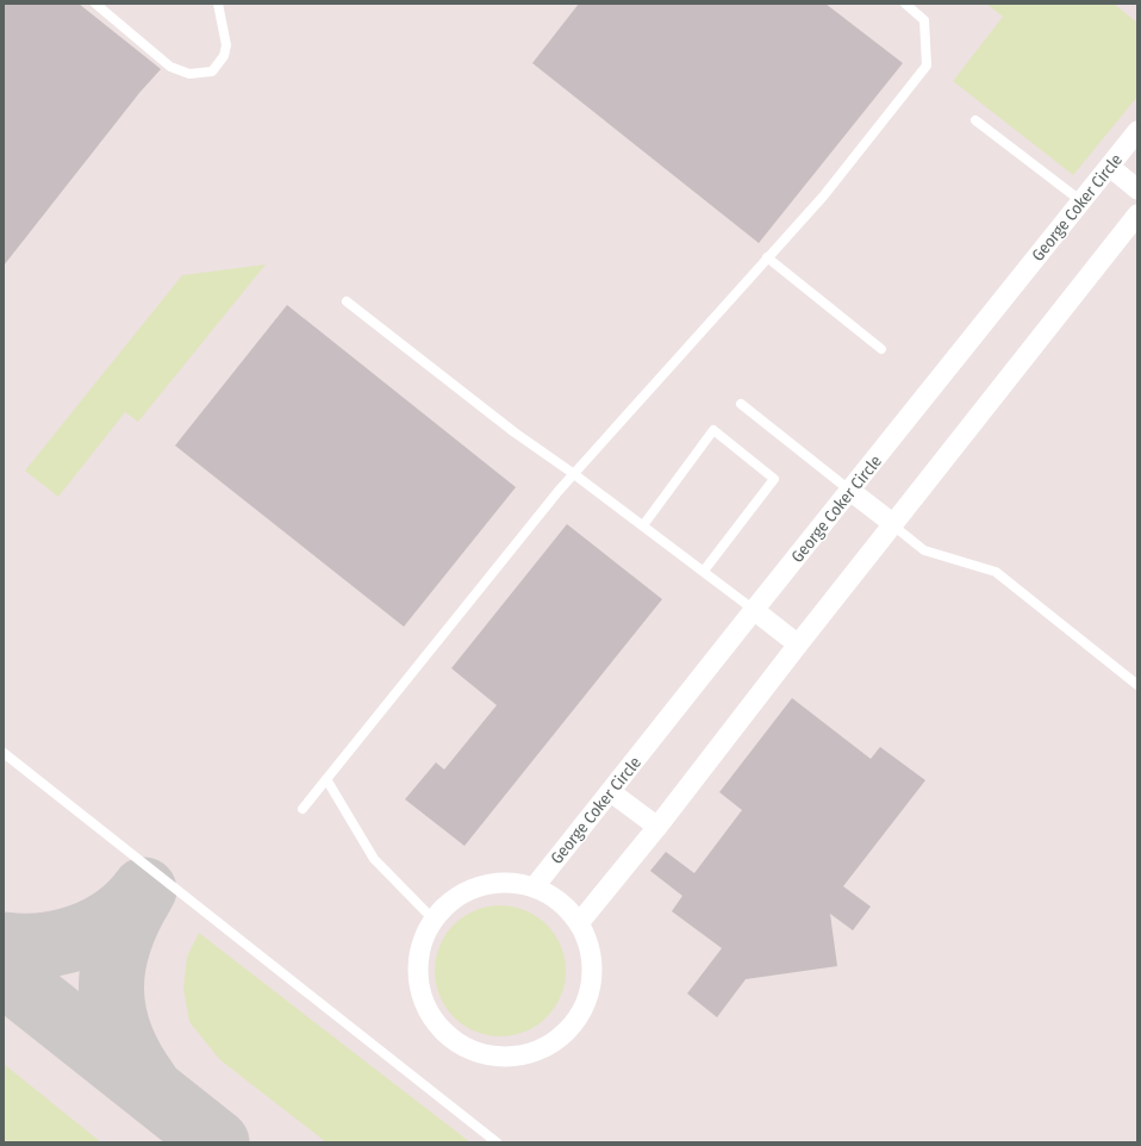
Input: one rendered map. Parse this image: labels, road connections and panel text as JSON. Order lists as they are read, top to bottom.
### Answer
{
  "streets": {
    "street": ["George Coker Circle"]
  }
}
